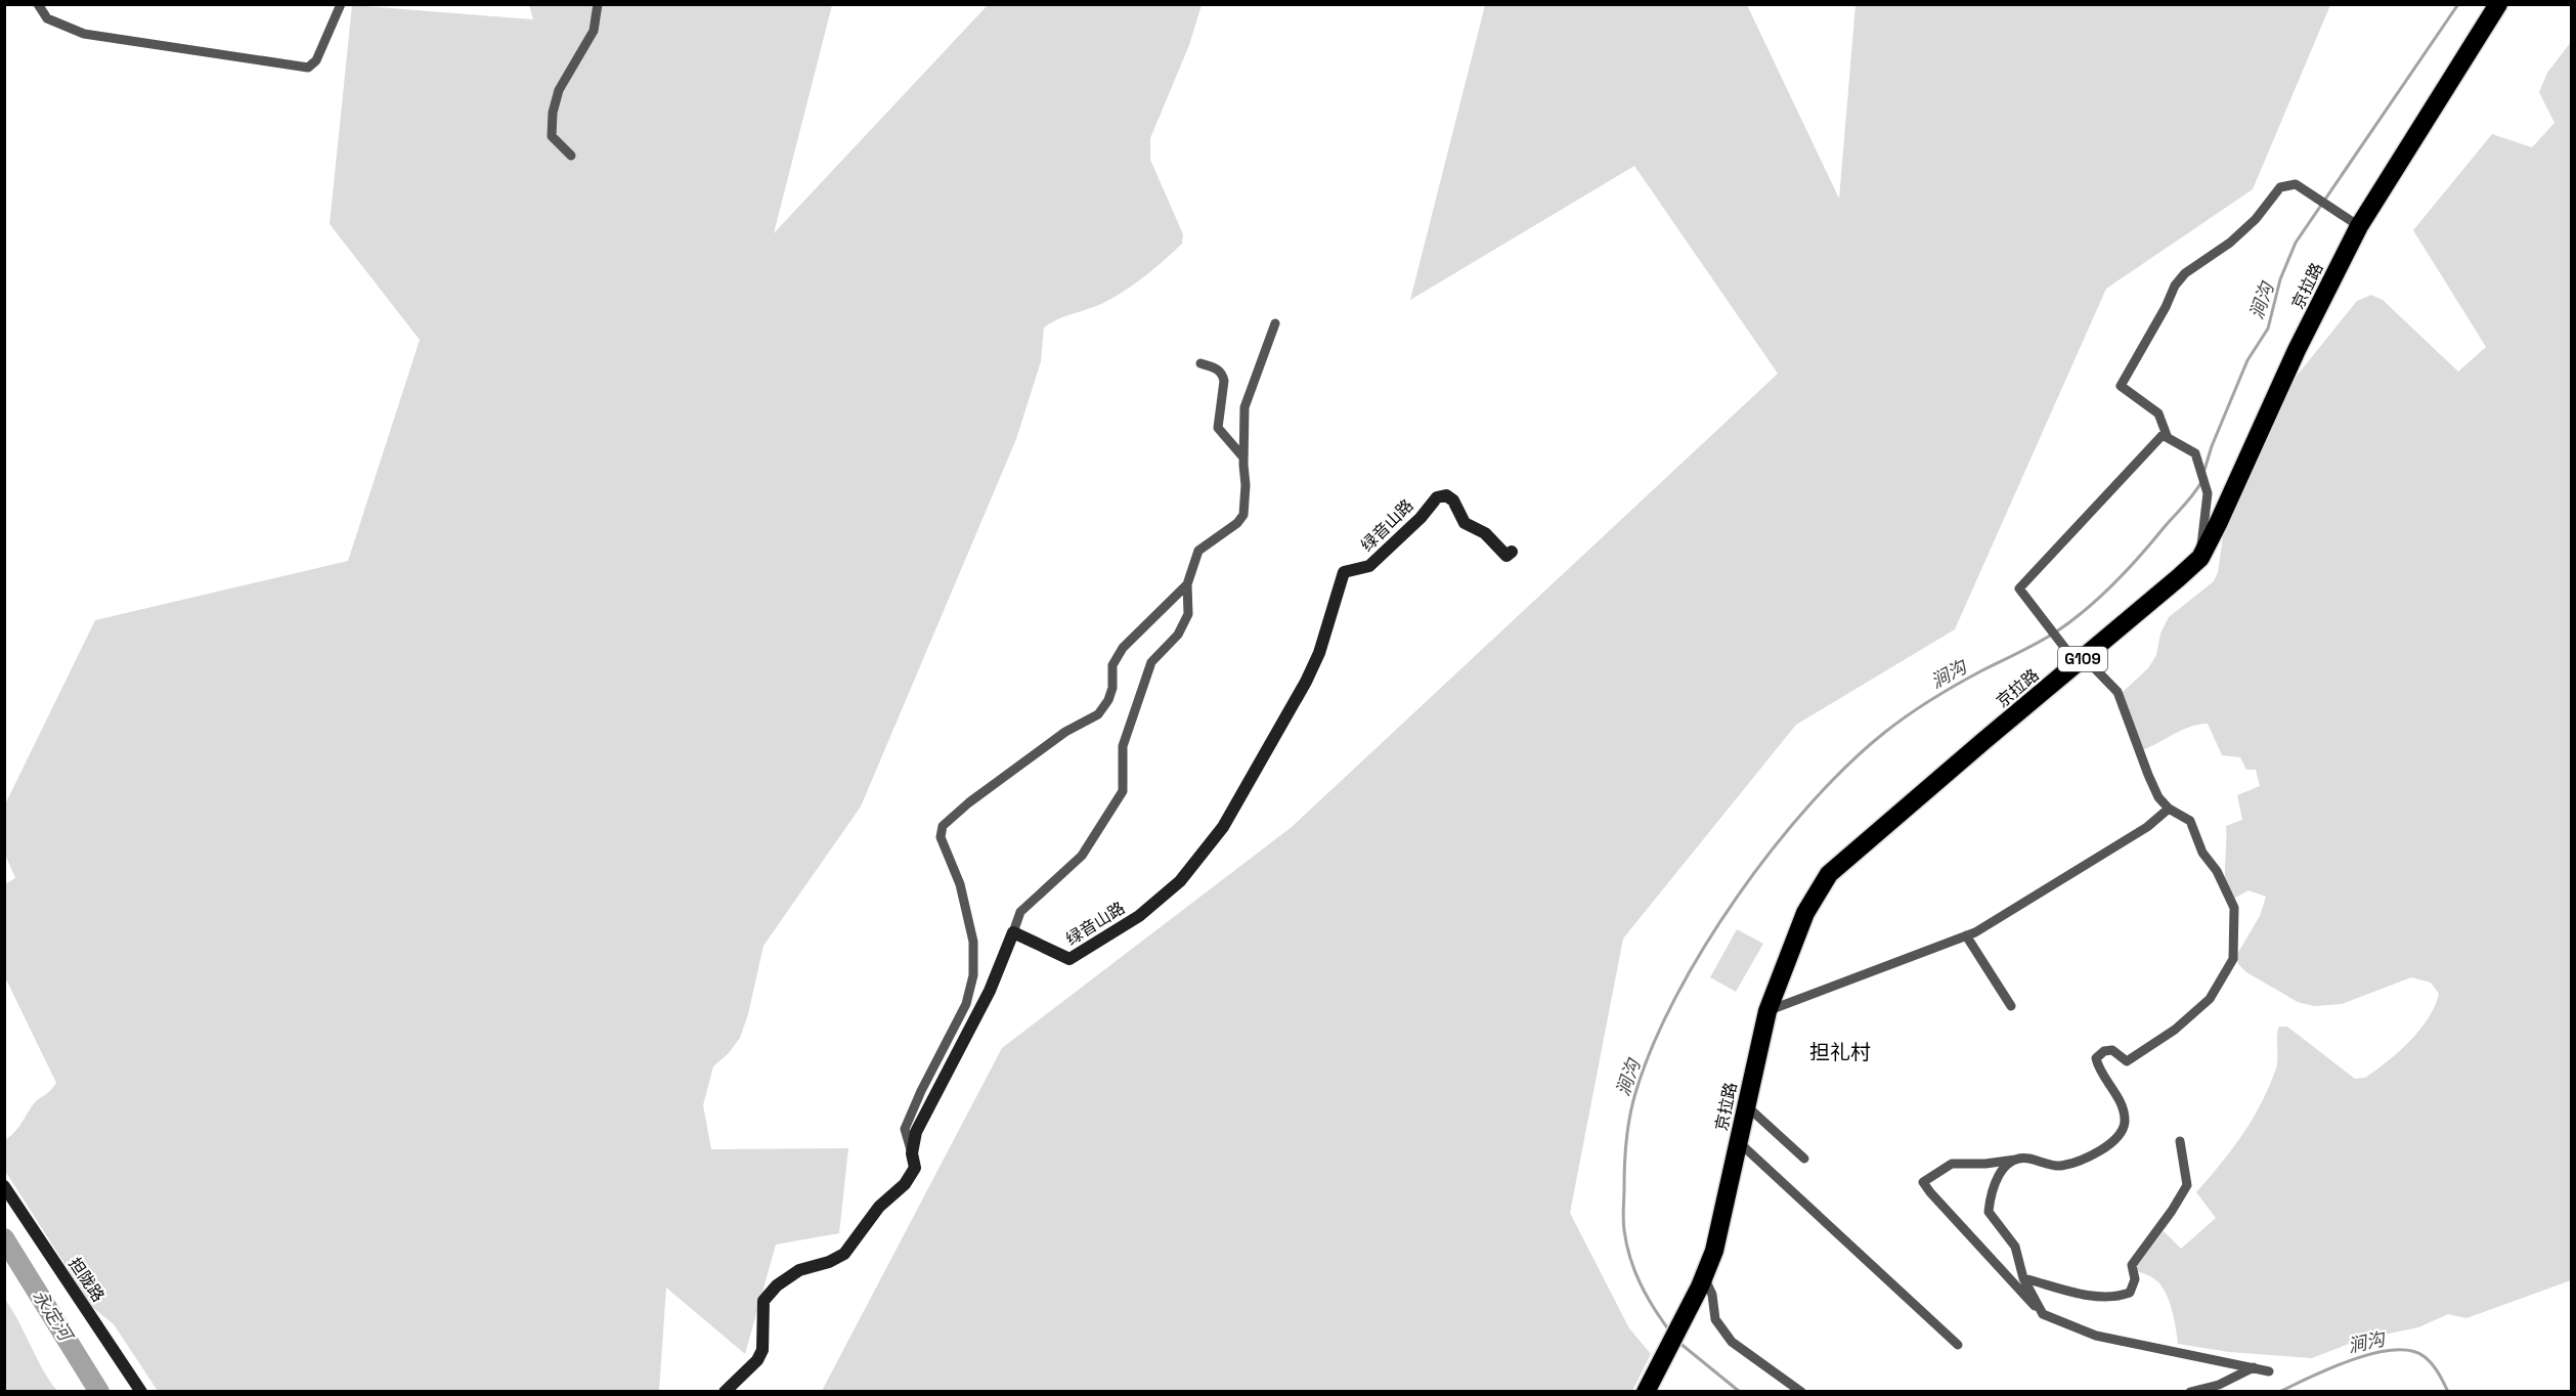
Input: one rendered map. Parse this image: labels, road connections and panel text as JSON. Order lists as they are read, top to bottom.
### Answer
{
  "streets": {
    "highway": ["京拉路", "G109"],
    "street": ["绿音山路", "担陇路"]
  },
  "districts": ["担礼村"],
  "water": ["涧沟", "永定河"]
}
